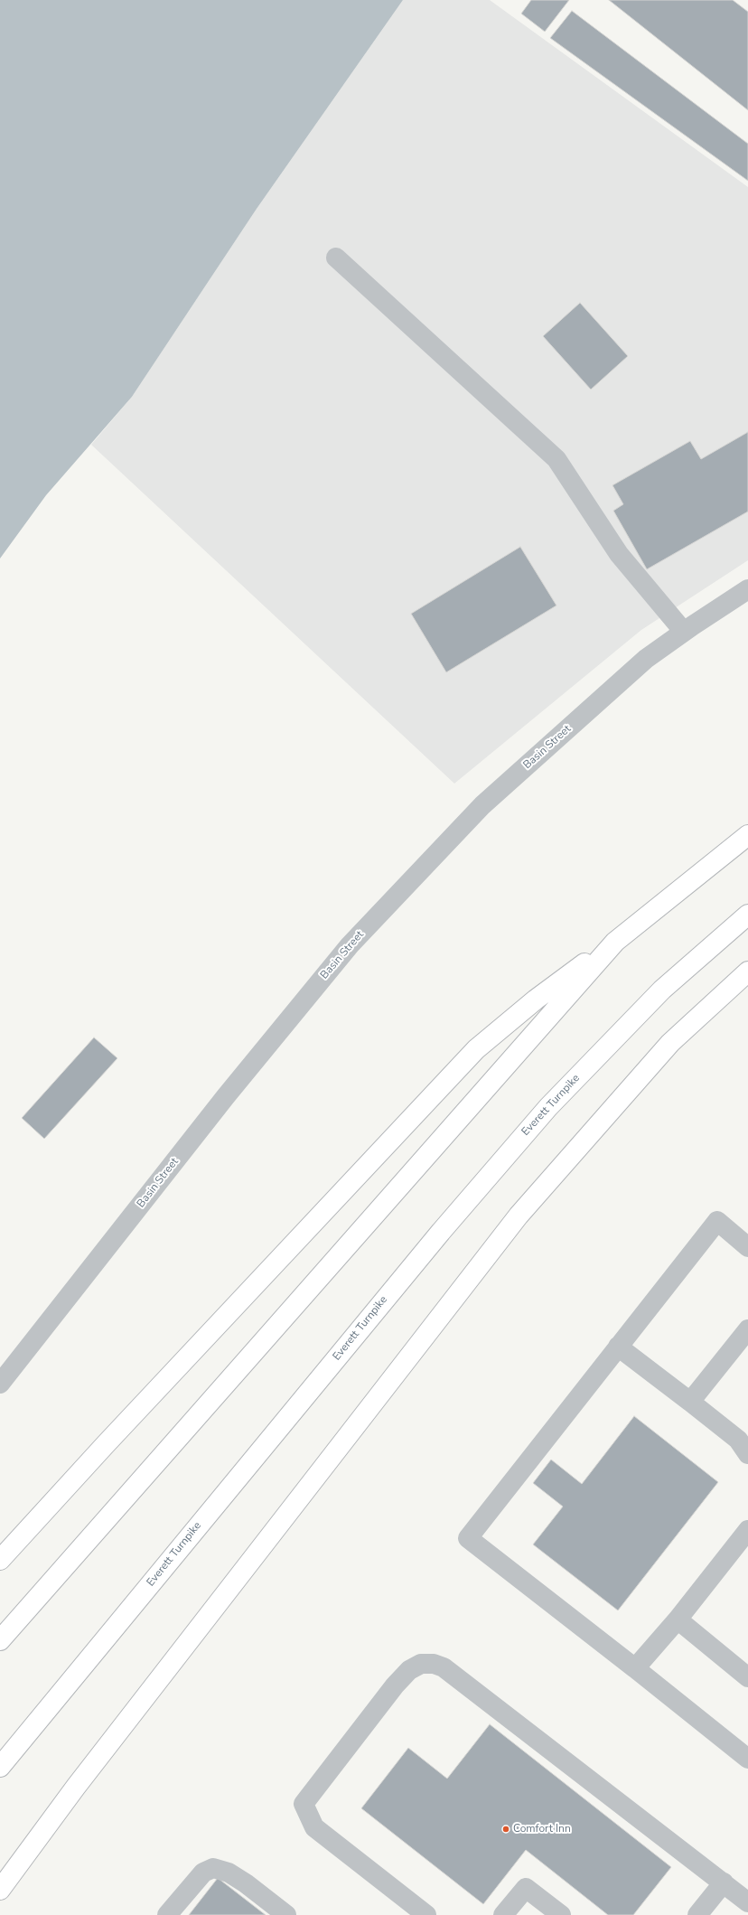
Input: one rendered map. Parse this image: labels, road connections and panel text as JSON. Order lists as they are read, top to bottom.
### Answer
{
  "streets": {
    "highway": ["Everett Turnpike"],
    "street": ["Basin Street"]
  },
  "places": ["Comfort Inn"]
}
